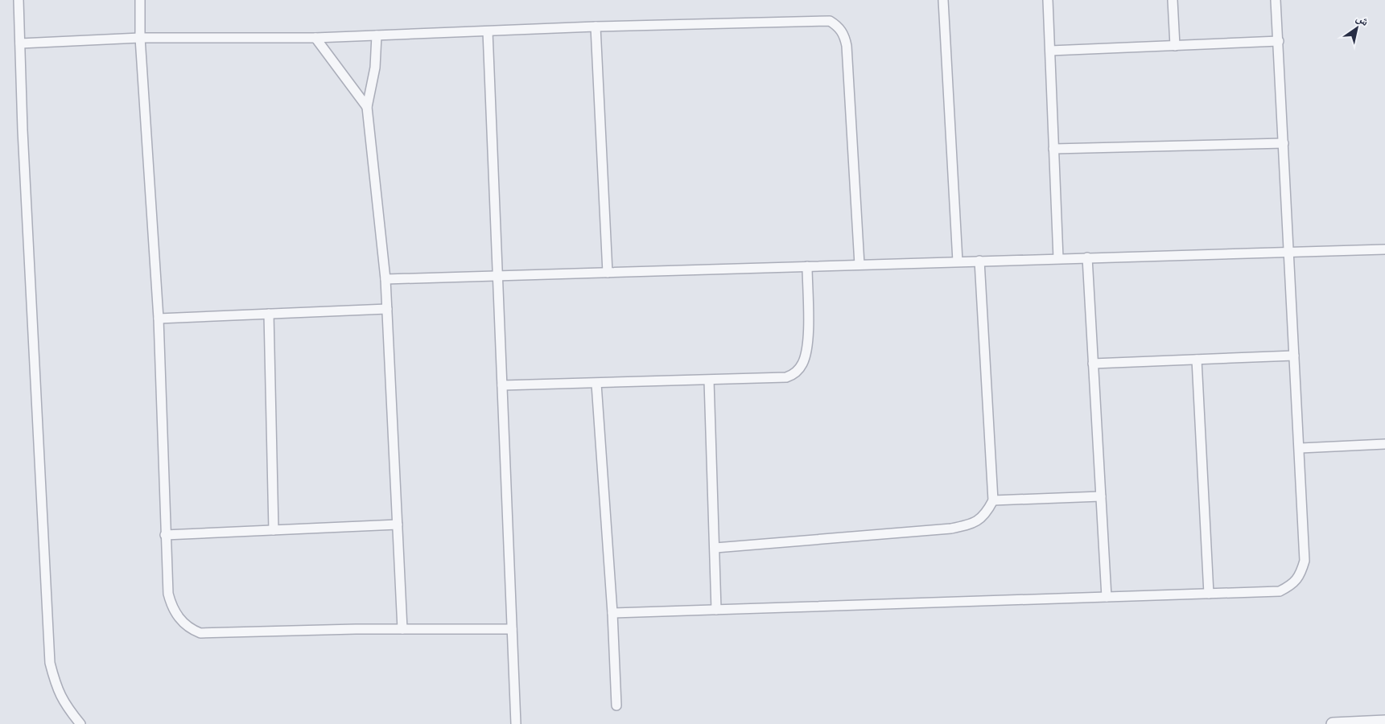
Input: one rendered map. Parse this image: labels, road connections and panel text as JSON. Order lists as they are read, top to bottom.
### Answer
{
  "north": "top right"
}
